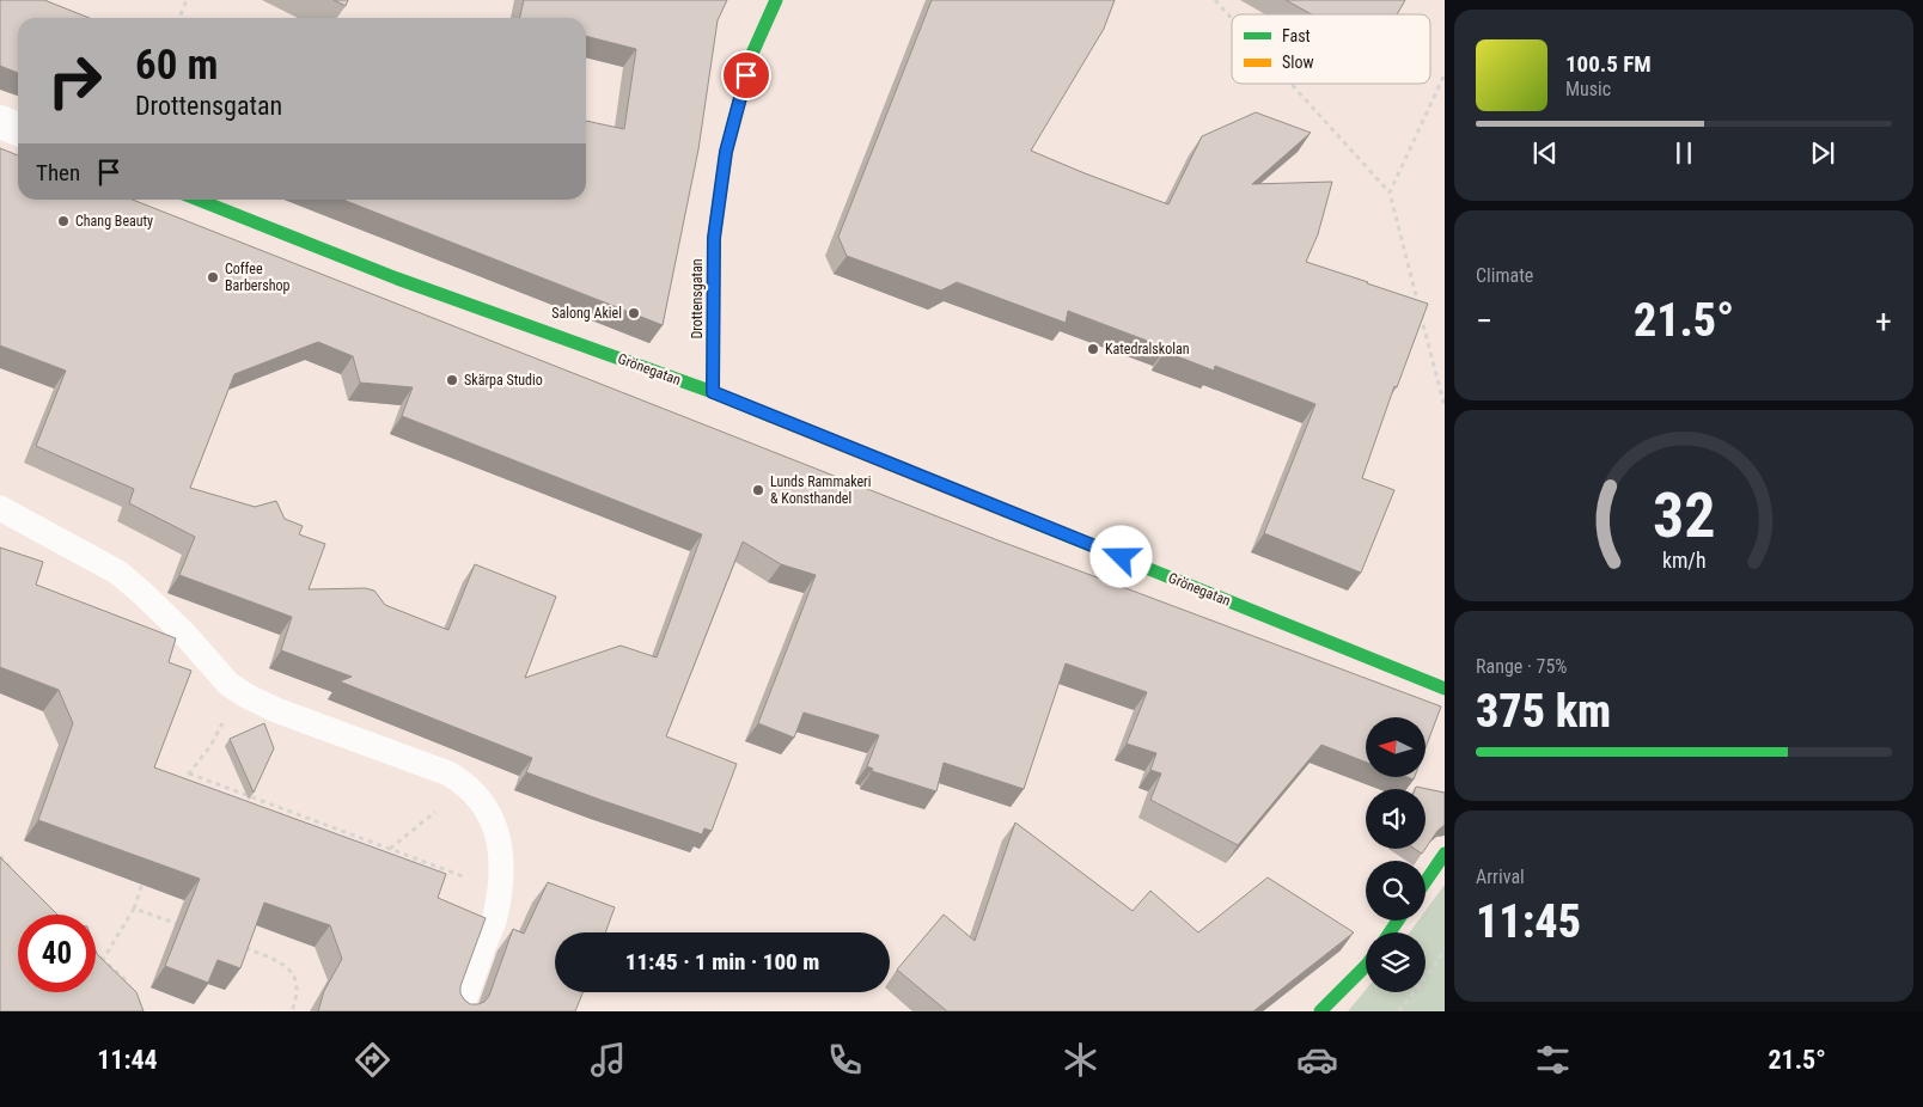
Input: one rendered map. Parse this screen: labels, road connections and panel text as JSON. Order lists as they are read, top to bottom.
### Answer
{
  "streets": {
    "street": ["Drottensgatan", "Grönegatan"]
  },
  "crossings": [
    ["Drottensgatan", "Grönegatan"]
  ],
  "places": [
    "Chang Beauty",
    "Coffee Barbershop",
    "Salong Akiel",
    "Katedralskolan",
    "Skärpa Studio",
    "Lunds Rammakeri & Konsthandel"
  ],
  "legend": ["Fast", "Slow"],
  "north": "left",
  "page": {
    "turn": ["60 m", "Drottensgatan"],
    "song": ["100.5 FM", "Music"],
    "then": "Then",
    "tile": [
      "Climate",
      ["Range · 75%", "375 km"],
      ["Arrival", "11:45"]
    ],
    "heat": ["−", "21.5°", "+"],
    "limit": "40",
    "trip": "11:45 · 1 min · 100 m",
    "tabs": ["11:44", "21.5°"],
    "gauge": ["32", "km/h"]
  }
}
